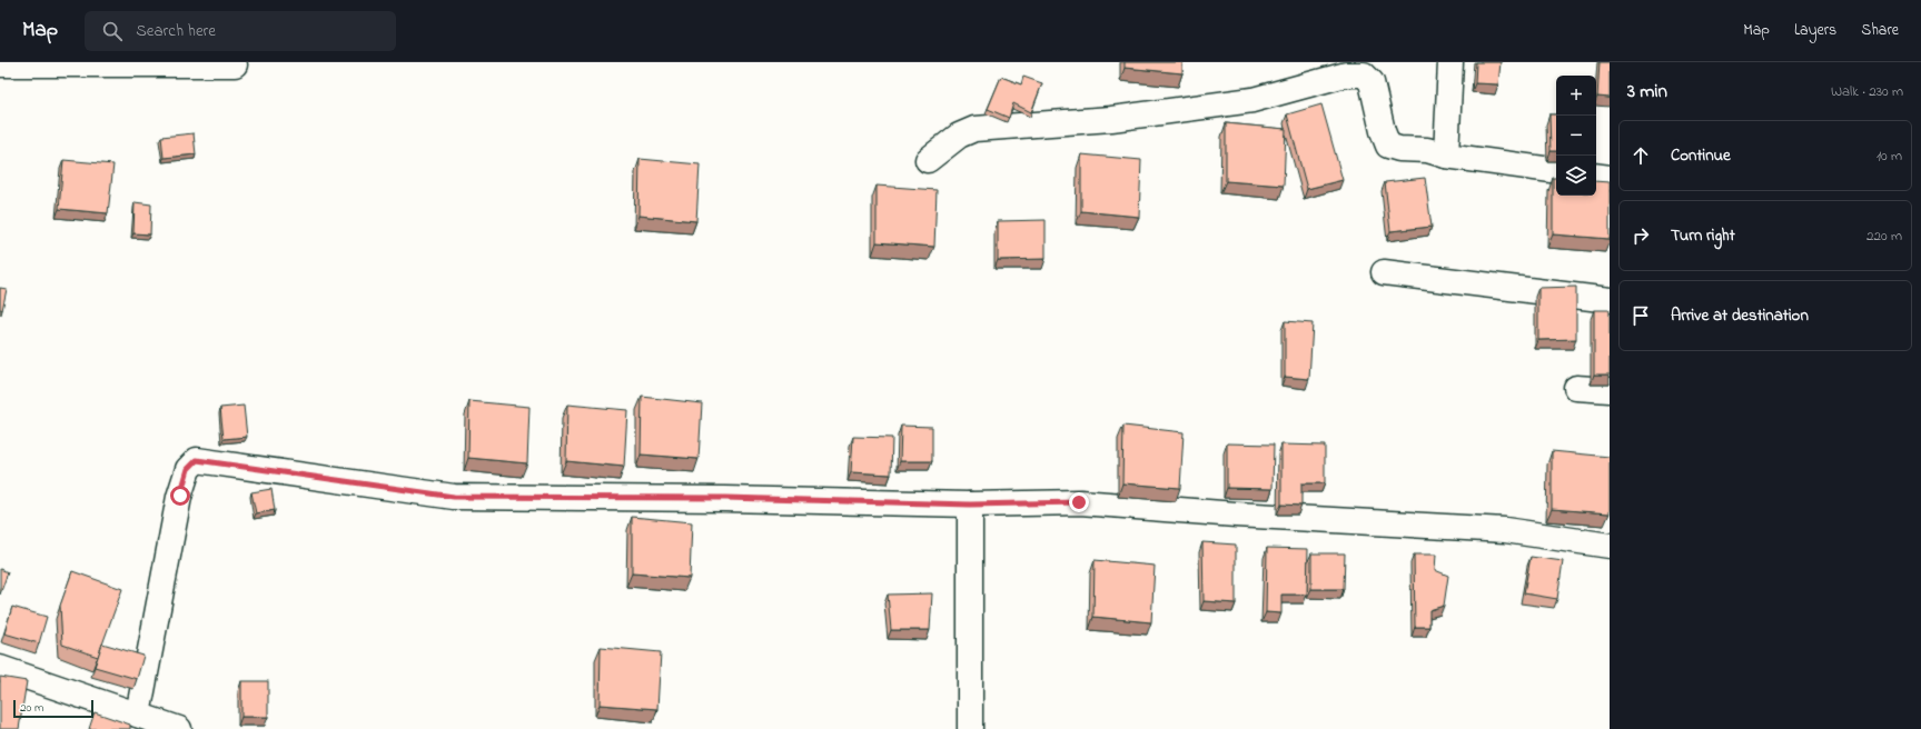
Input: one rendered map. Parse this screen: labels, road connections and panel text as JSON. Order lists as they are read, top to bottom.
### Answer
{
  "scale_bar": "20 m",
  "page": {
    "header": "Map",
    "search": "Search here",
    "nav": ["Map", "Layers", "Share"],
    "heading": ["3 min", "Walk · 230 m"],
    "map_buttons": ["+", "−"],
    "list": [
      ["Continue", "10 m"],
      ["Turn right", "220 m"],
      "Arrive at destination"
    ],
    "scale": "20 m"
  }
}
